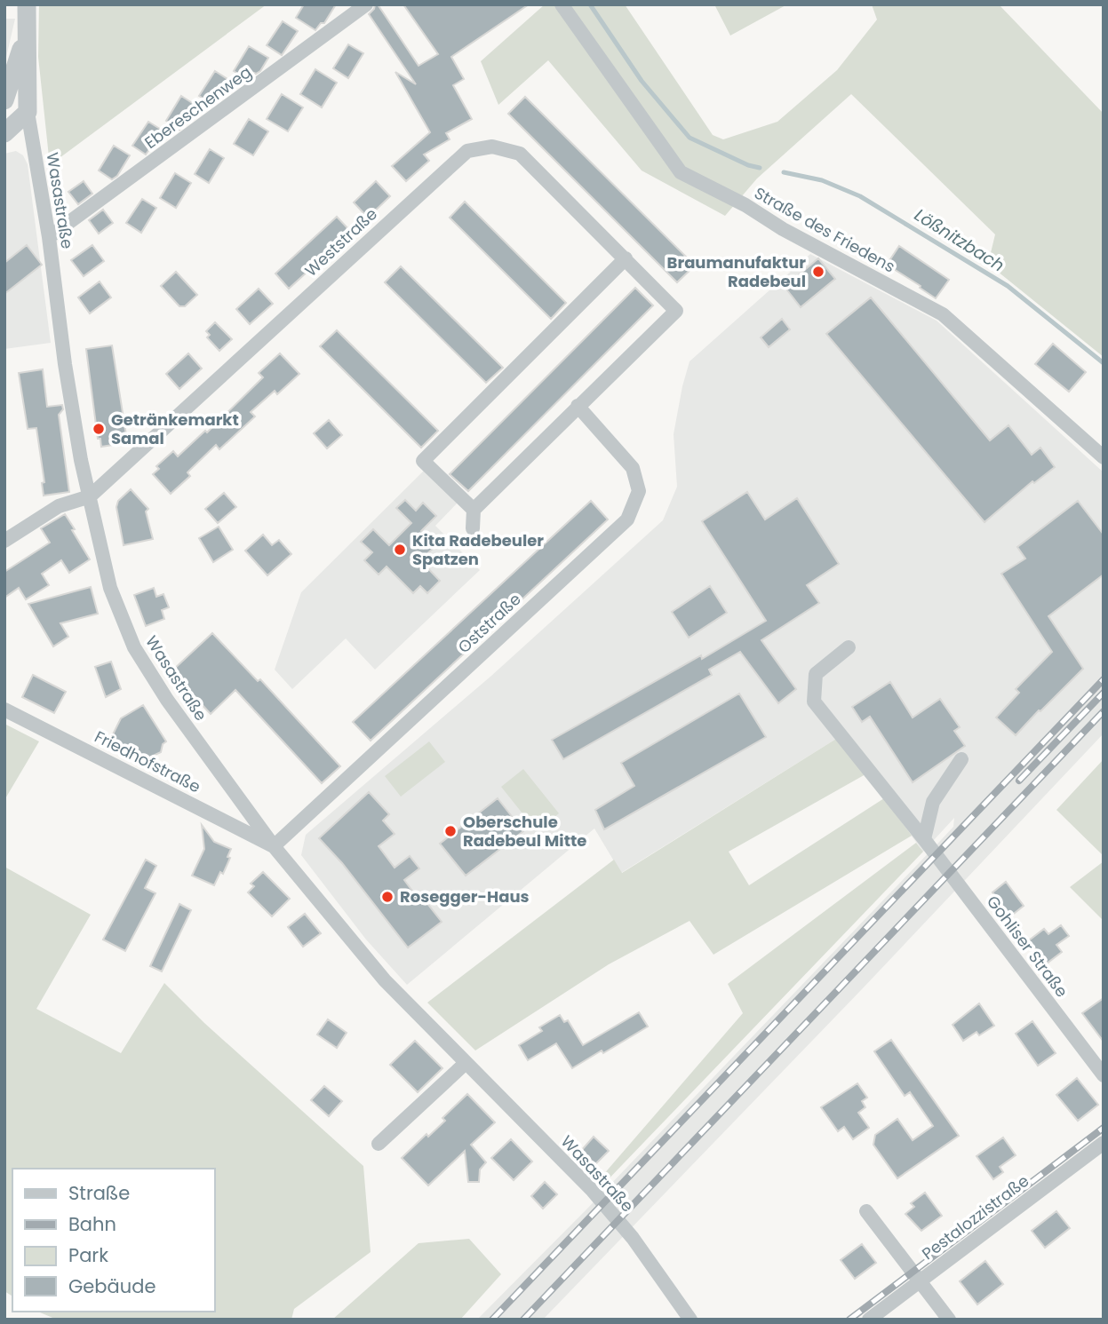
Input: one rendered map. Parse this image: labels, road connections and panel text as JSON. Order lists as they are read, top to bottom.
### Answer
{
  "streets": {
    "street": [
      "Ebereschenweg",
      "Wasastraße",
      "Straße des Friedens",
      "Weststraße",
      "Oststraße",
      "Friedhofstraße",
      "Gohliser Straße",
      "Pestalozzistraße"
    ]
  },
  "crossings": [
    ["Ebereschenweg", "Wasastraße"],
    ["Wasastraße", "Weststraße"],
    ["Wasastraße", "Oststraße"],
    ["Wasastraße", "Friedhofstraße"],
    ["Weststraße", "Oststraße"],
    ["Oststraße", "Friedhofstraße"]
  ],
  "water": ["Lößnitzbach"],
  "places": [
    "Braumanufaktur Radebeul",
    "Getränkemarkt Samal",
    "Kita Radebeuler Spatzen",
    "Oberschule Radebeul Mitte",
    "Rosegger-Haus"
  ],
  "legend": [
    "Straße",
    "Bahn",
    "Park",
    "Gebäude"
  ]
}
